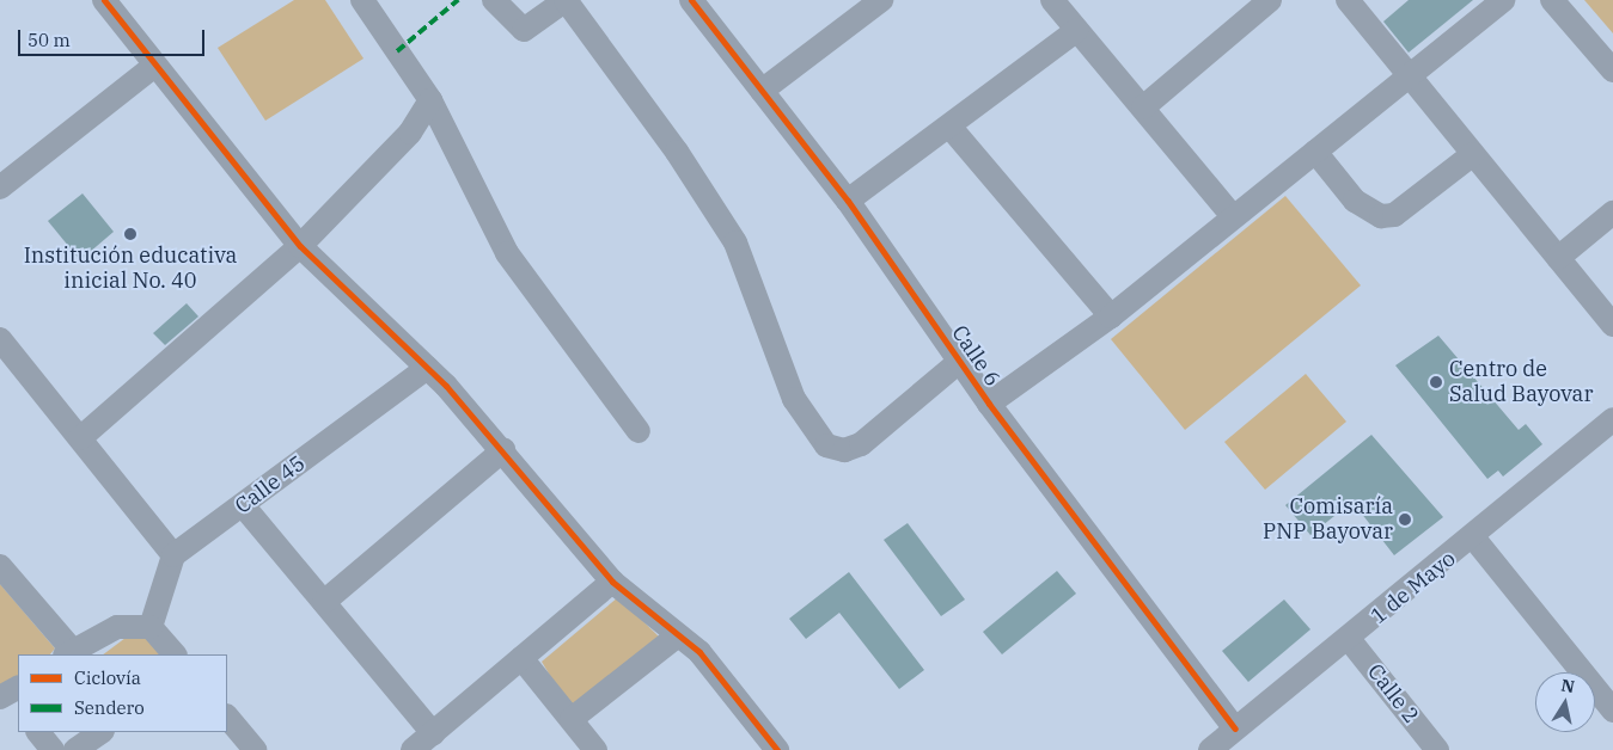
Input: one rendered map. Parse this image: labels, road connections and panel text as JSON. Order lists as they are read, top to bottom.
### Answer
{
  "streets": {
    "street": [
      "Calle 6",
      "Calle 45",
      "1 de Mayo",
      "Calle 2"
    ]
  },
  "crossings": [
    ["Calle 6", "1 de Mayo"],
    ["1 de Mayo", "Calle 2"]
  ],
  "places": ["Institución educativa inicial No. 40", "Centro de Salud Bayovar", "Comisaría PNP Bayovar"],
  "legend": ["Ciclovía", "Sendero"],
  "scale_bar": "50 m",
  "north": "top"
}
